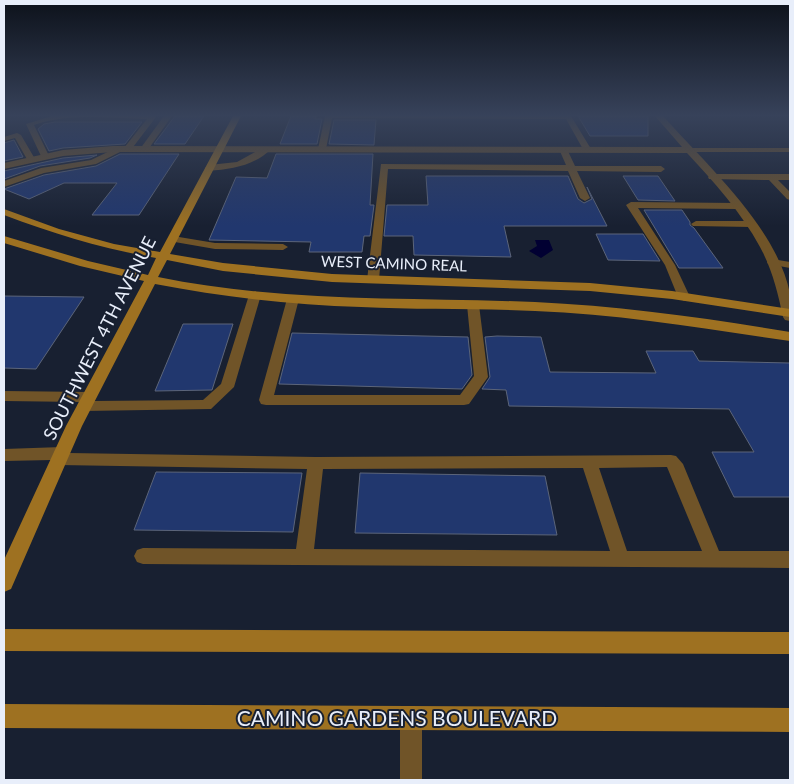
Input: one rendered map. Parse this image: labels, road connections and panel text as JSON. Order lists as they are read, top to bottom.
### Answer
{
  "streets": {
    "street": ["WEST CAMINO REAL", "SOUTHWEST 4TH AVENUE", "CAMINO GARDENS BOULEVARD"]
  },
  "crossings": [
    ["WEST CAMINO REAL", "SOUTHWEST 4TH AVENUE"]
  ]
}
